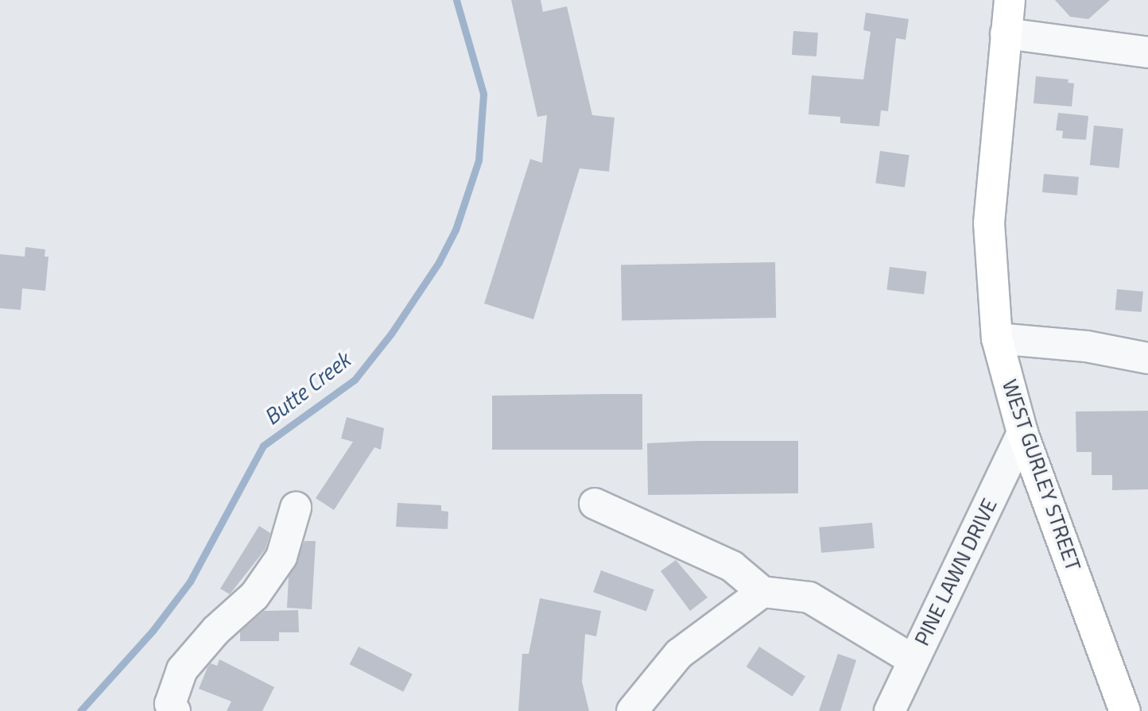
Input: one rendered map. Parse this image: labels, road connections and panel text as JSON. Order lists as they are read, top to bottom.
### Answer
{
  "streets": {
    "main road": ["WEST GURLEY STREET"],
    "street": ["PINE LAWN DRIVE"]
  },
  "crossings": [
    ["WEST GURLEY STREET", "PINE LAWN DRIVE"]
  ],
  "water": ["Butte Creek"]
}
